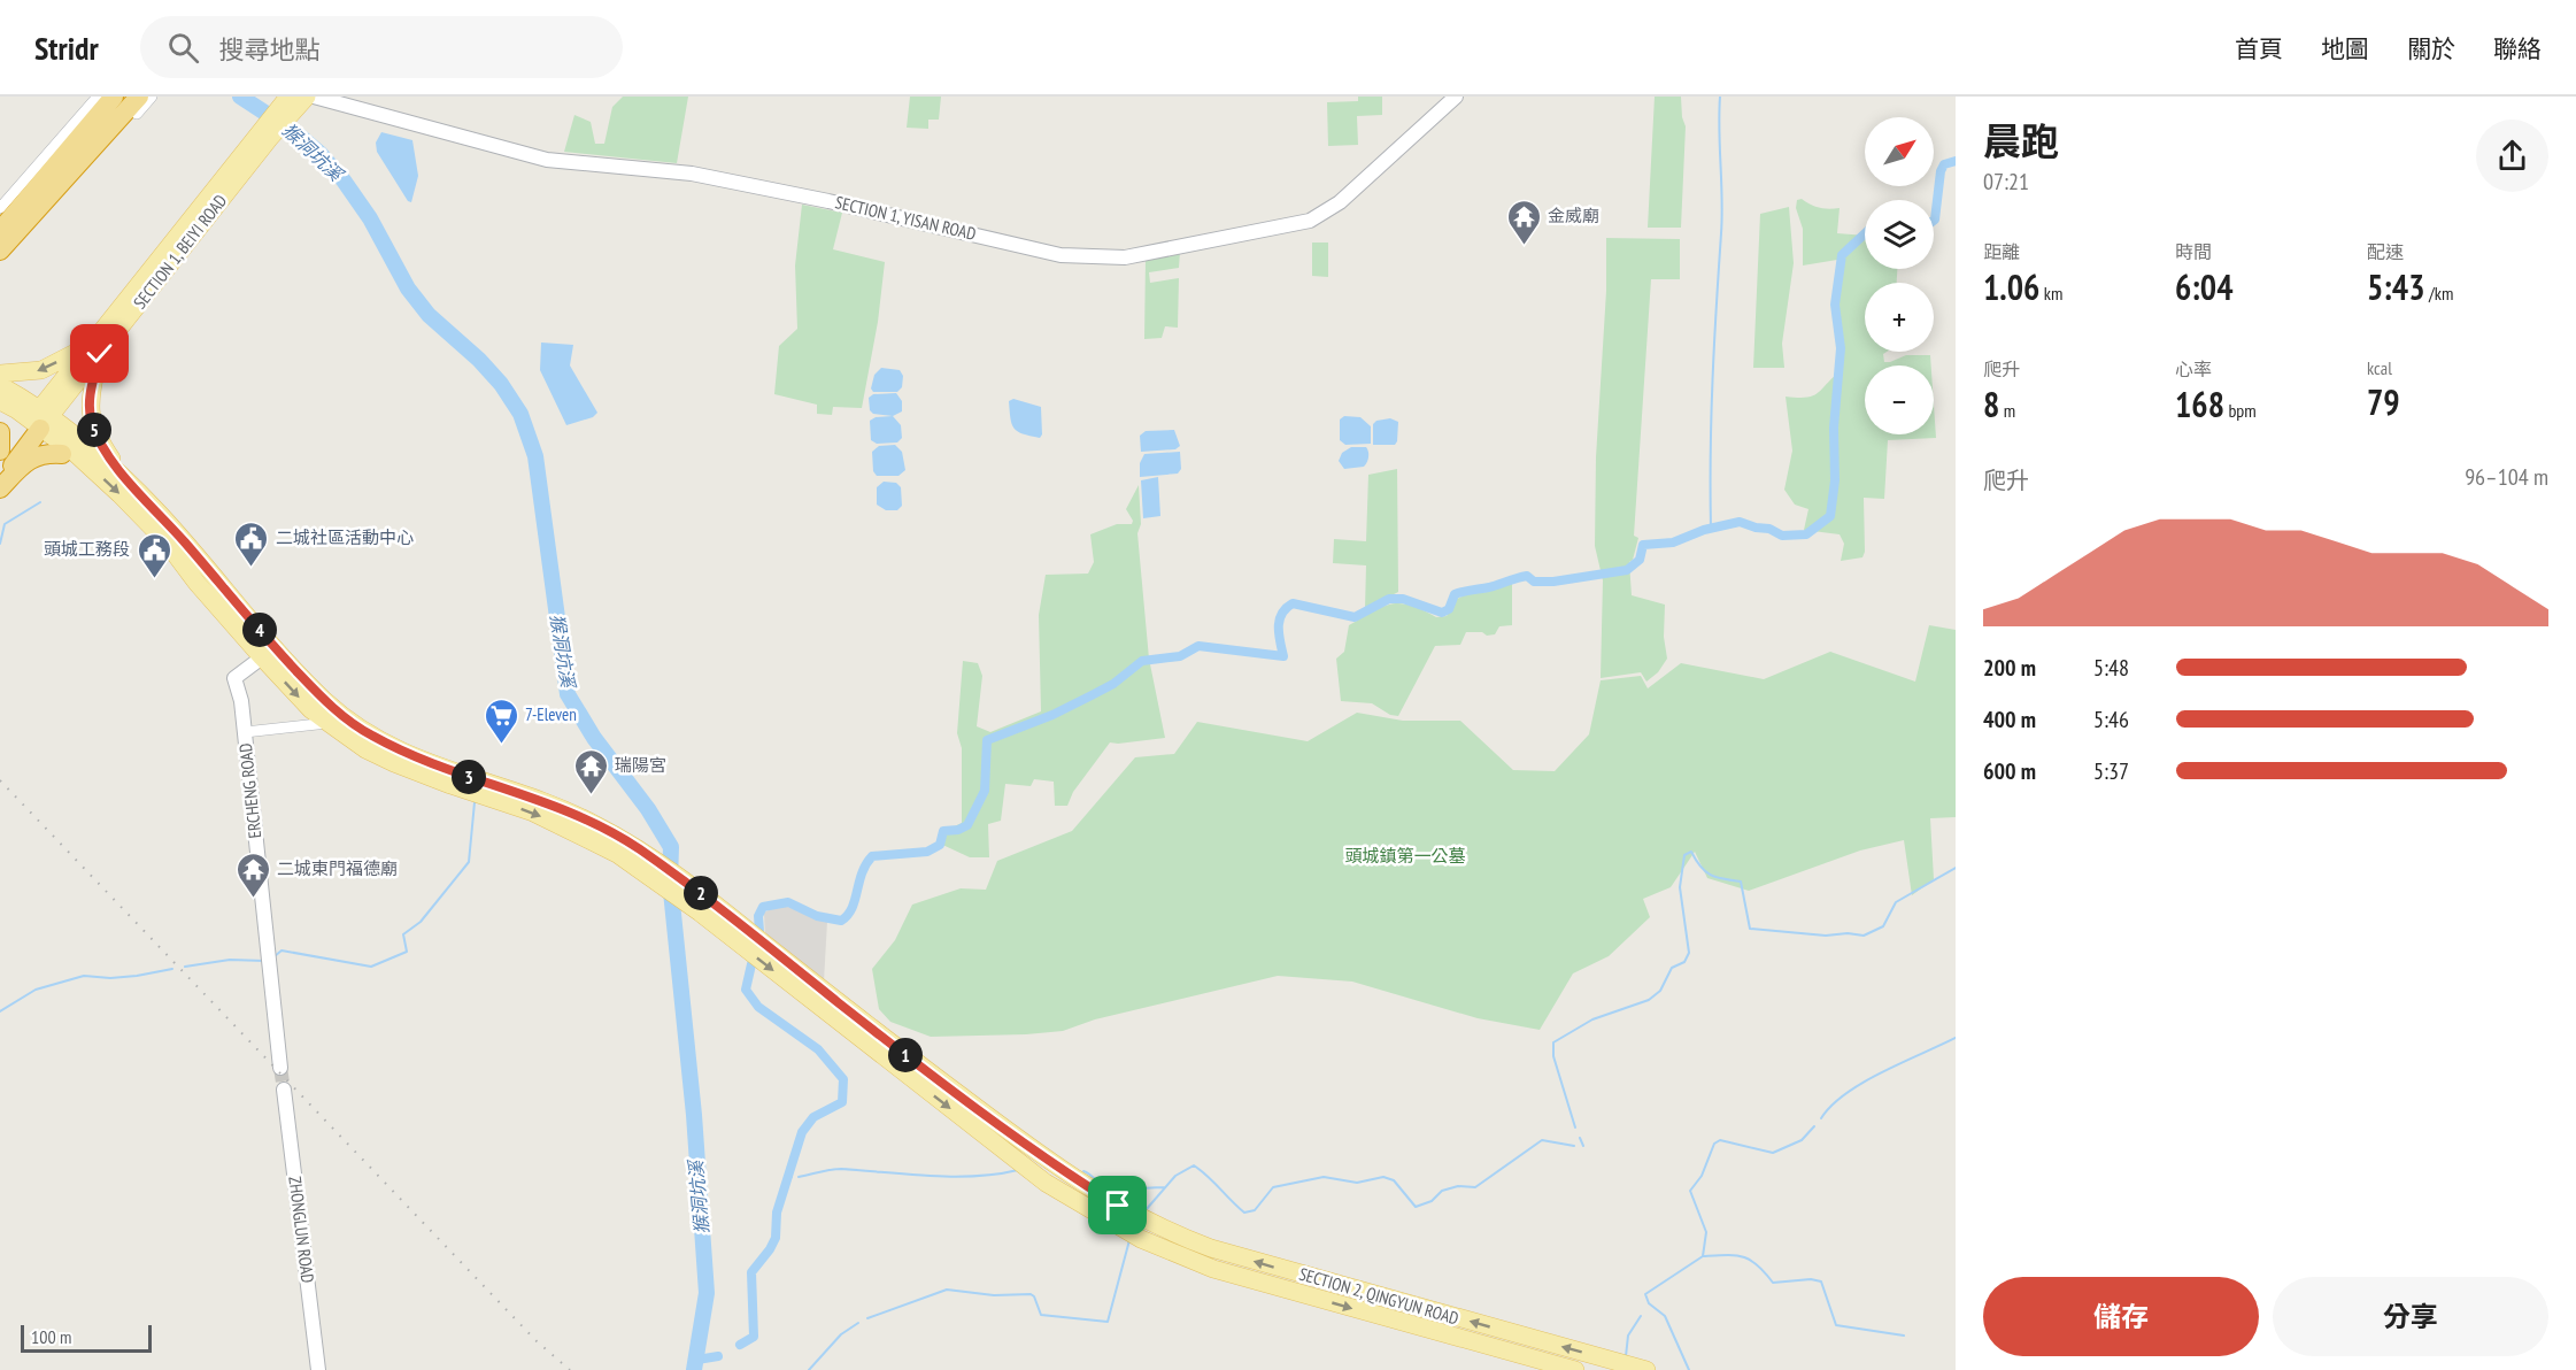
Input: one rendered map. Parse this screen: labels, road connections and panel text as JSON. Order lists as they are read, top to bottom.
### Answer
{
  "streets": {
    "main road": ["SECTION 1, BEIYI ROAD", "SECTION 2, QINGYUN ROAD"],
    "street": ["SECTION 1, YISAN ROAD", "ERCHENG ROAD", "ZHONGLUN ROAD"]
  },
  "crossings": [
    ["SECTION 1, YISAN ROAD", "SECTION 1, BEIYI ROAD"]
  ],
  "water": ["猴洞坑溪"],
  "parks": ["頭城鎮第一公墓"],
  "places": {
    "temple": ["金威廟", "瑞陽宮", "二城東門福德廟"],
    "public building": ["二城社區活動中心", "頭城工務段"],
    "supermarket": ["7-Eleven"]
  },
  "scale_bar": "100 m",
  "north": "top right",
  "page": {
    "header": "Stridr",
    "search": "搜尋地點",
    "nav": [
      "首頁",
      "地圖",
      "關於",
      "聯絡"
    ],
    "heading": ["晨跑", "07:21"],
    "map_buttons": ["+", "−"],
    "stats": [
      ["距離", "1.06 km"],
      ["時間", "6:04"],
      ["配速", "5:43 /km"],
      ["爬升", "8 m"],
      ["心率", "168 bpm"],
      ["kcal", "79"]
    ],
    "pins": [
      "5",
      "4",
      "3",
      "2",
      "1"
    ],
    "chart": ["爬升", "96–104 m"],
    "list": [
      {
        "name": "200 m",
        "note": "5:48"
      },
      {
        "name": "400 m",
        "note": "5:46"
      },
      {
        "name": "600 m",
        "note": "5:37"
      }
    ],
    "buttons": ["儲存", "分享"],
    "scale": "100 m"
  }
}
